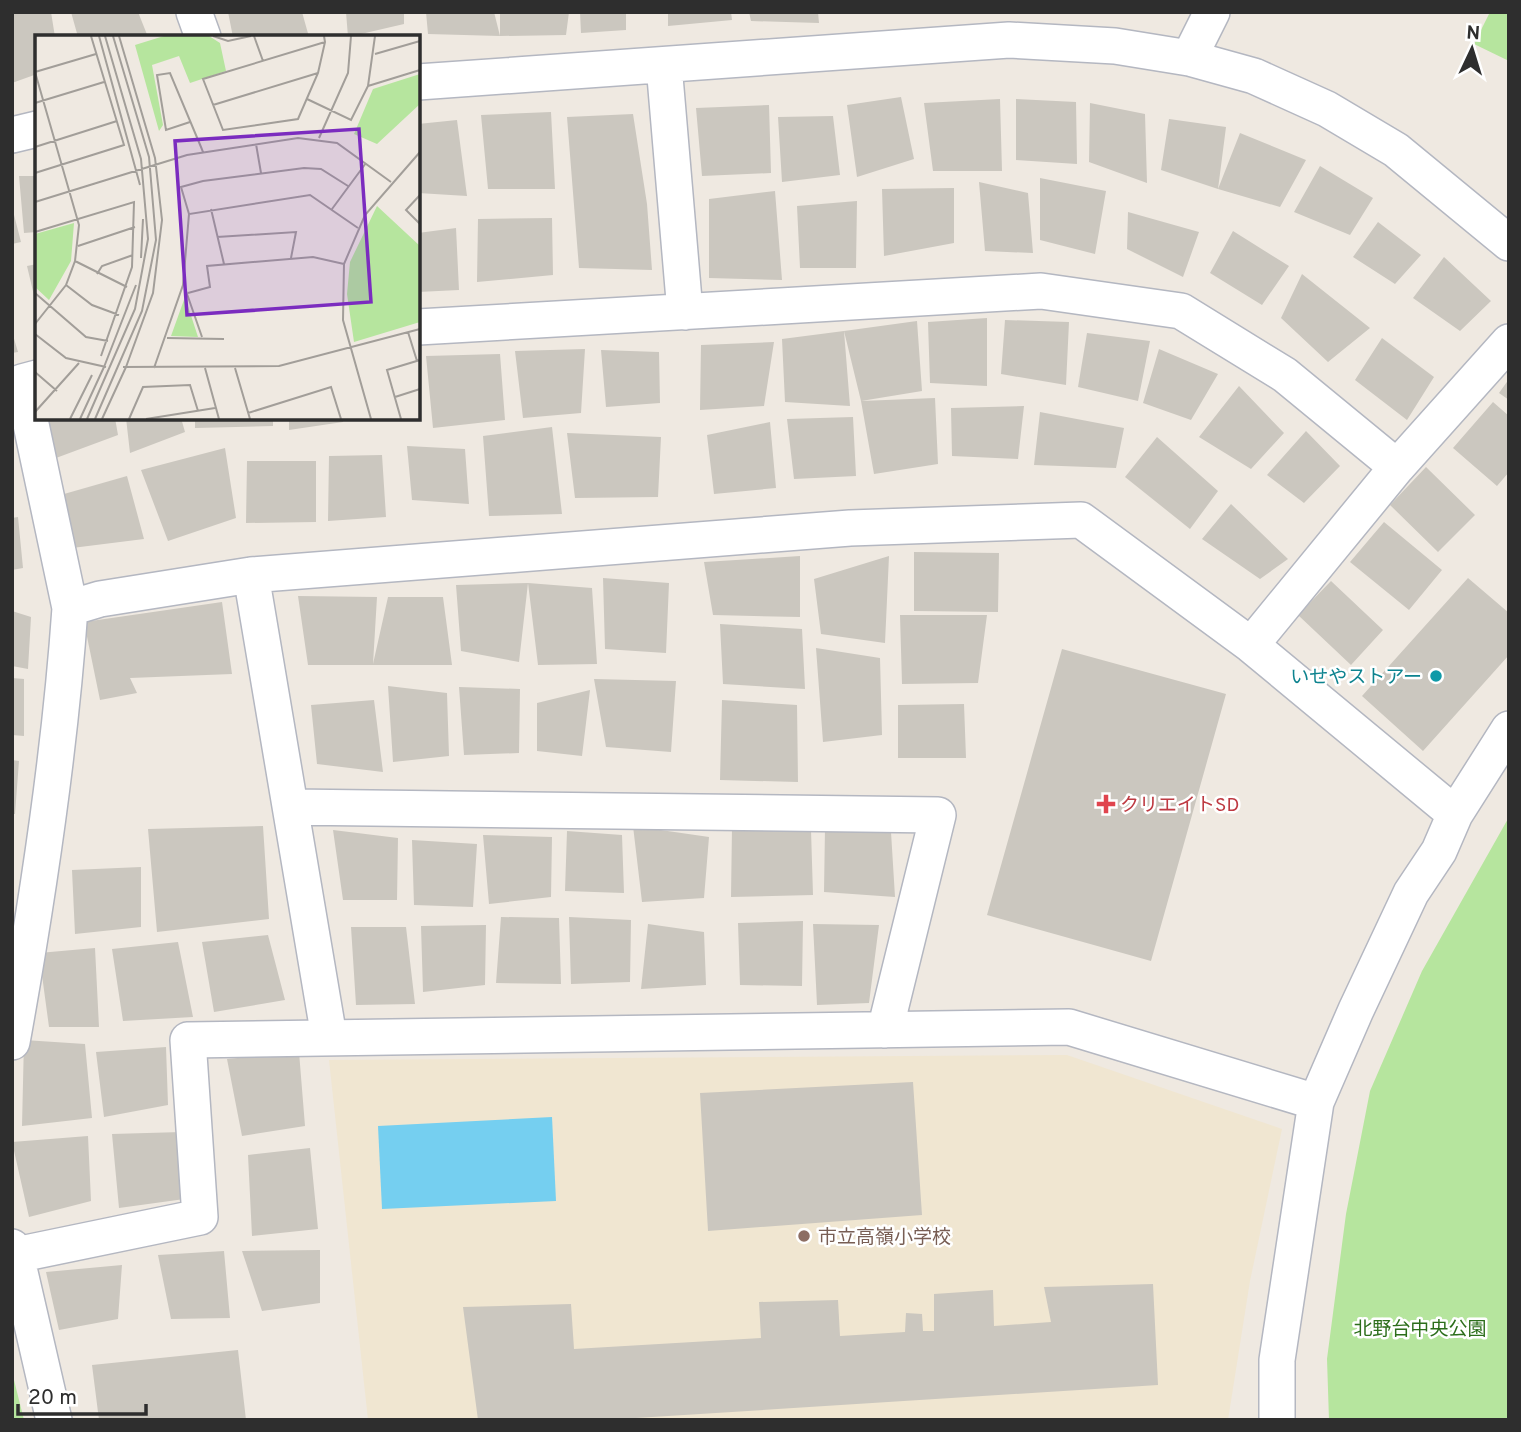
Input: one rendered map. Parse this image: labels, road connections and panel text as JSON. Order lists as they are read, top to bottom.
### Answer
{
  "parks": ["北野台中央公園"],
  "places": {
    "other": ["いせやストアー", "市立高嶺小学校"],
    "health": ["クリエイトSD"]
  },
  "scale_bar": "20 m",
  "north": "top"
}
